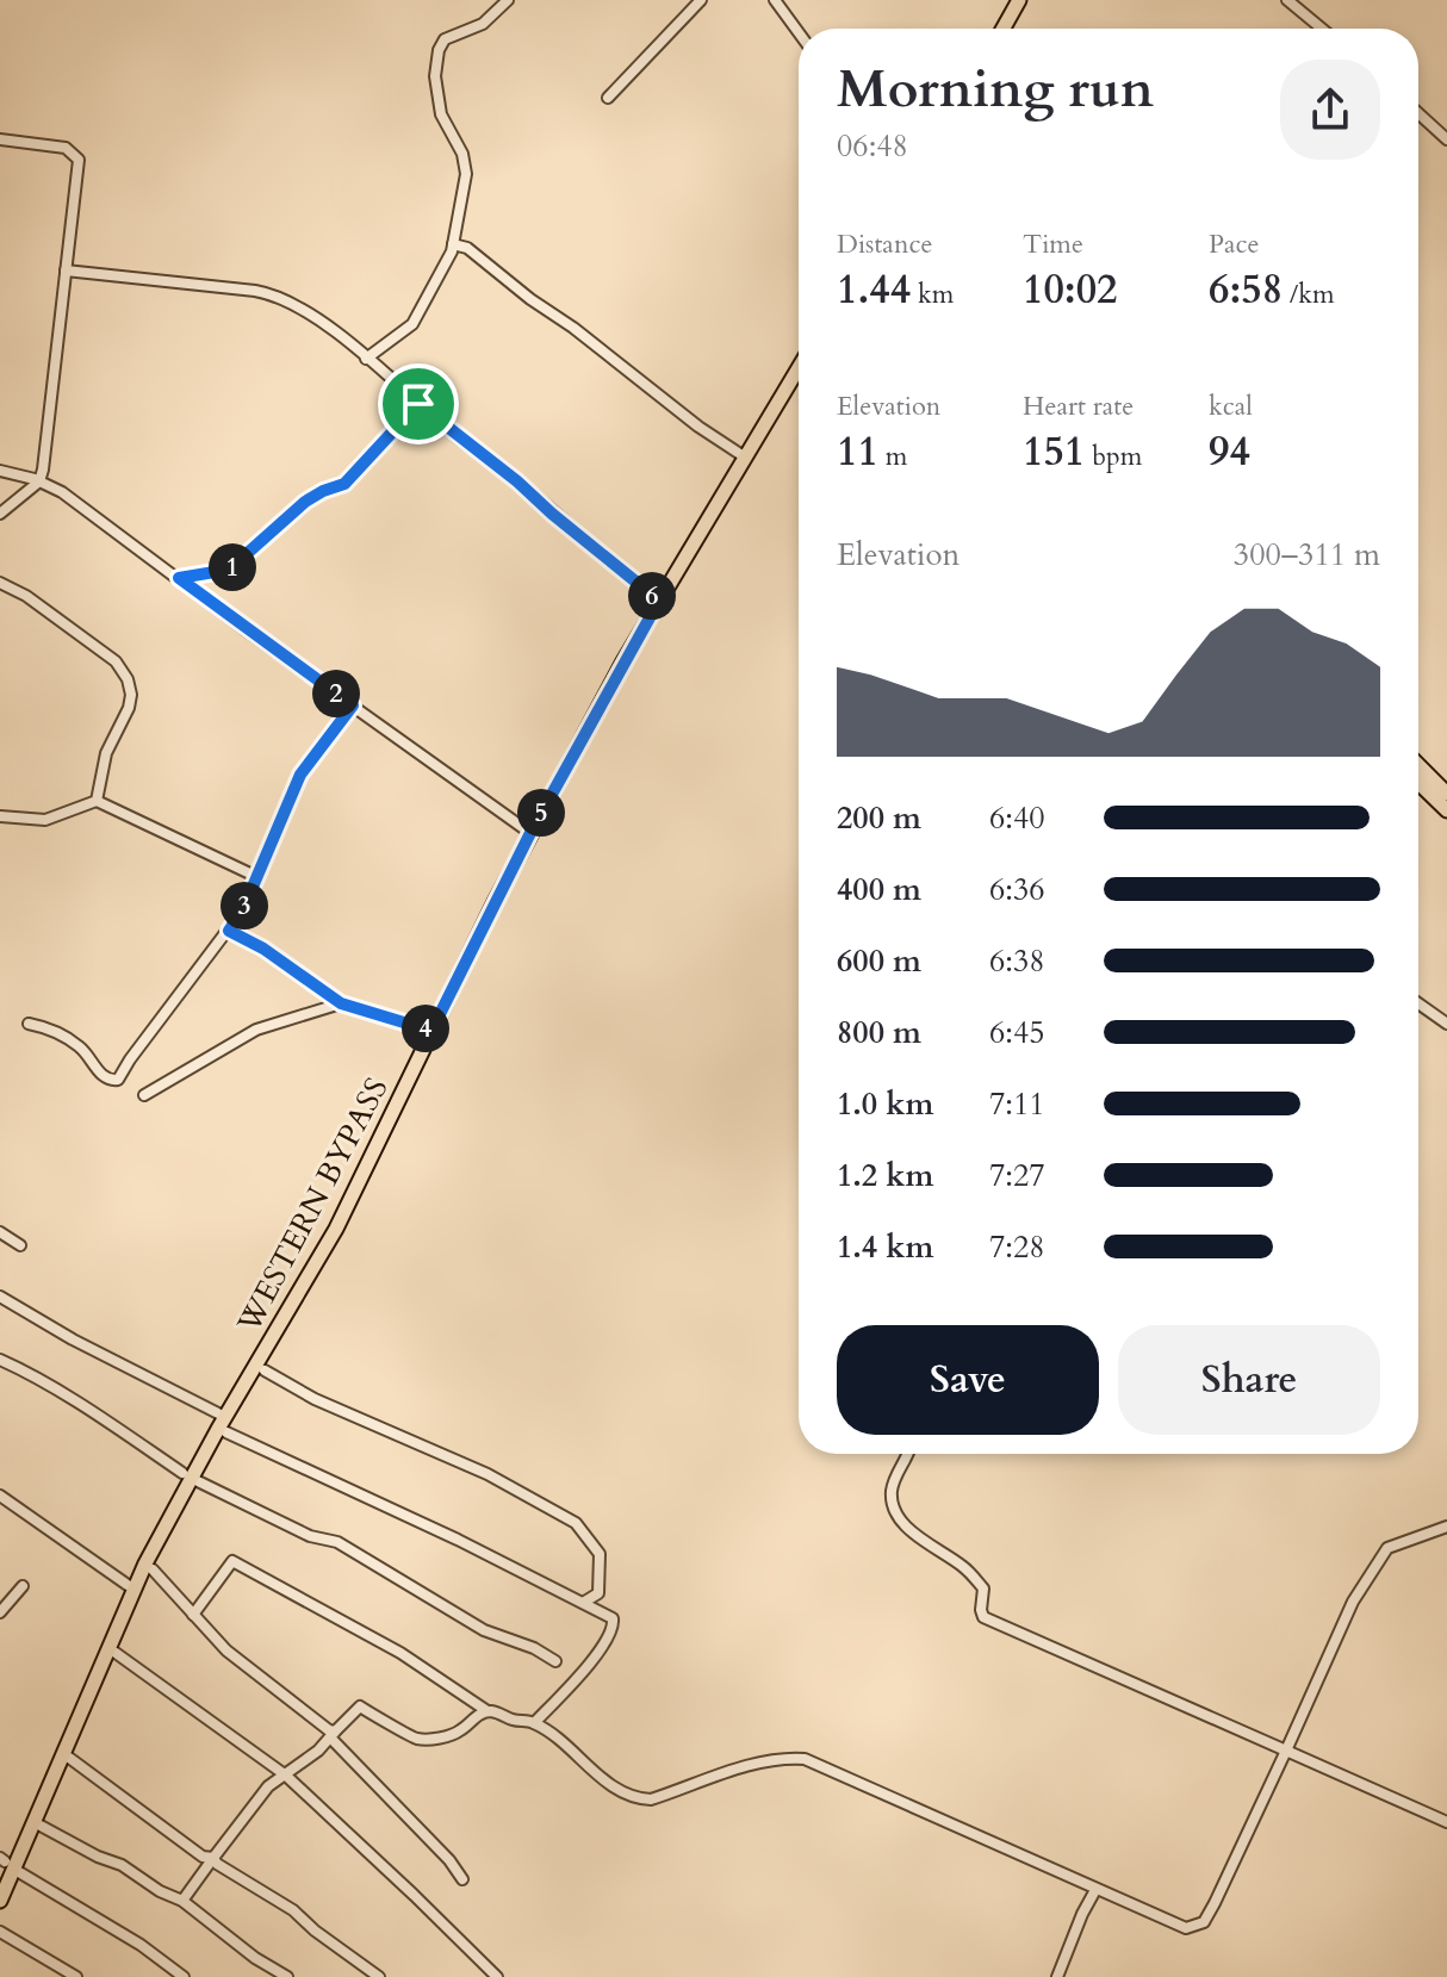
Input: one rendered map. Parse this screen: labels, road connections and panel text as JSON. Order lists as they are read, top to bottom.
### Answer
{
  "streets": {
    "main road": ["WESTERN BYPASS"]
  },
  "page": {
    "heading": ["Morning run", "06:48"],
    "stats": [
      ["Distance", "1.44 km"],
      ["Time", "10:02"],
      ["Pace", "6:58 /km"],
      ["Elevation", "11 m"],
      ["Heart rate", "151 bpm"],
      ["kcal", "94"]
    ],
    "chart": ["Elevation", "300–311 m"],
    "pins": [
      "1",
      "6",
      "2",
      "5",
      "3",
      "4"
    ],
    "list": [
      {
        "name": "200 m",
        "note": "6:40"
      },
      {
        "name": "400 m",
        "note": "6:36"
      },
      {
        "name": "600 m",
        "note": "6:38"
      },
      {
        "name": "800 m",
        "note": "6:45"
      },
      {
        "name": "1.0 km",
        "note": "7:11"
      },
      {
        "name": "1.2 km",
        "note": "7:27"
      },
      {
        "name": "1.4 km",
        "note": "7:28"
      }
    ],
    "buttons": ["Save", "Share"]
  }
}
